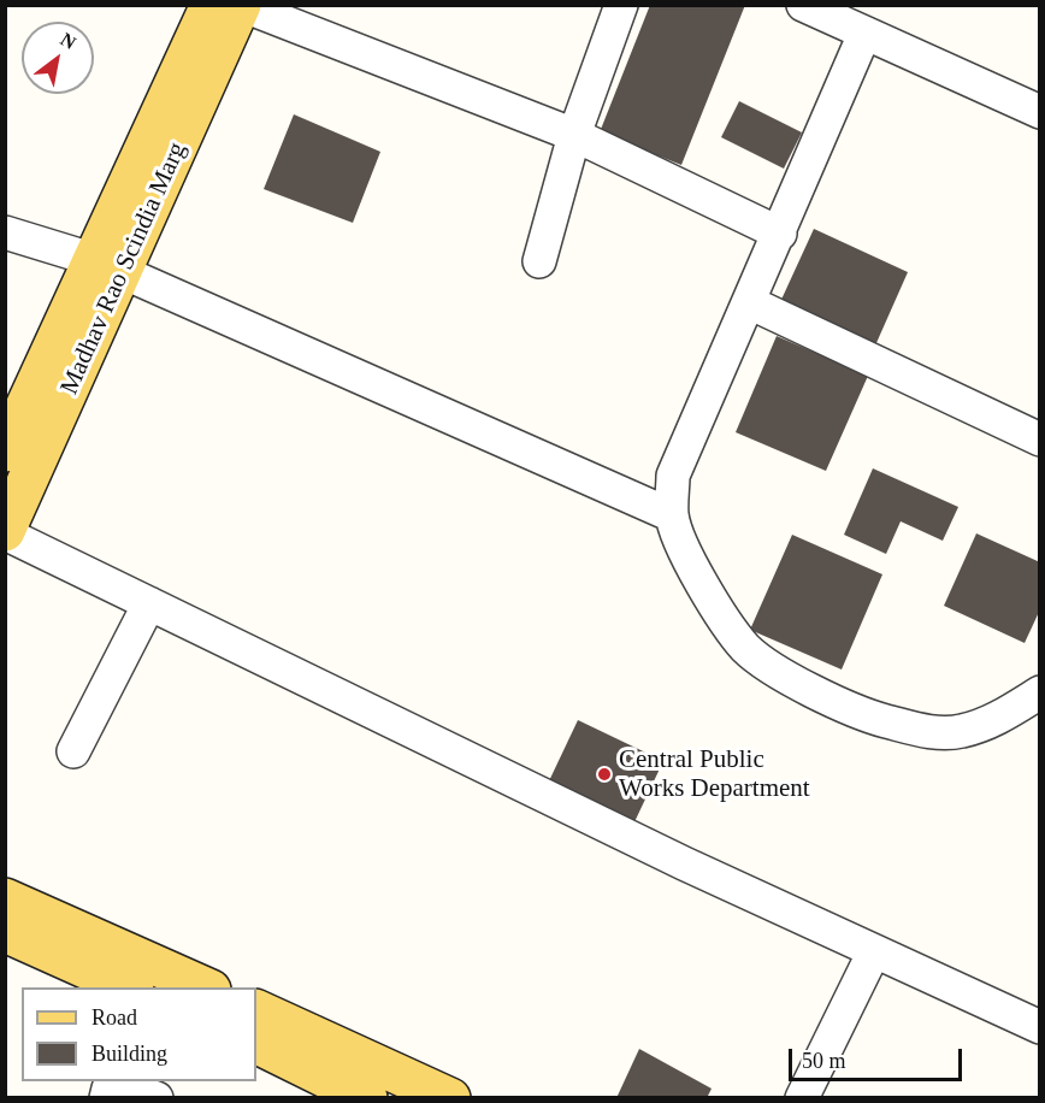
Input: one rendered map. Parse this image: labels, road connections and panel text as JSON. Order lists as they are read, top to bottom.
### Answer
{
  "streets": {
    "main road": ["Madhav Rao Scindia Marg"]
  },
  "places": ["Central Public Works Department"],
  "legend": ["Road", "Building"],
  "scale_bar": "50 m",
  "north": "top right"
}
